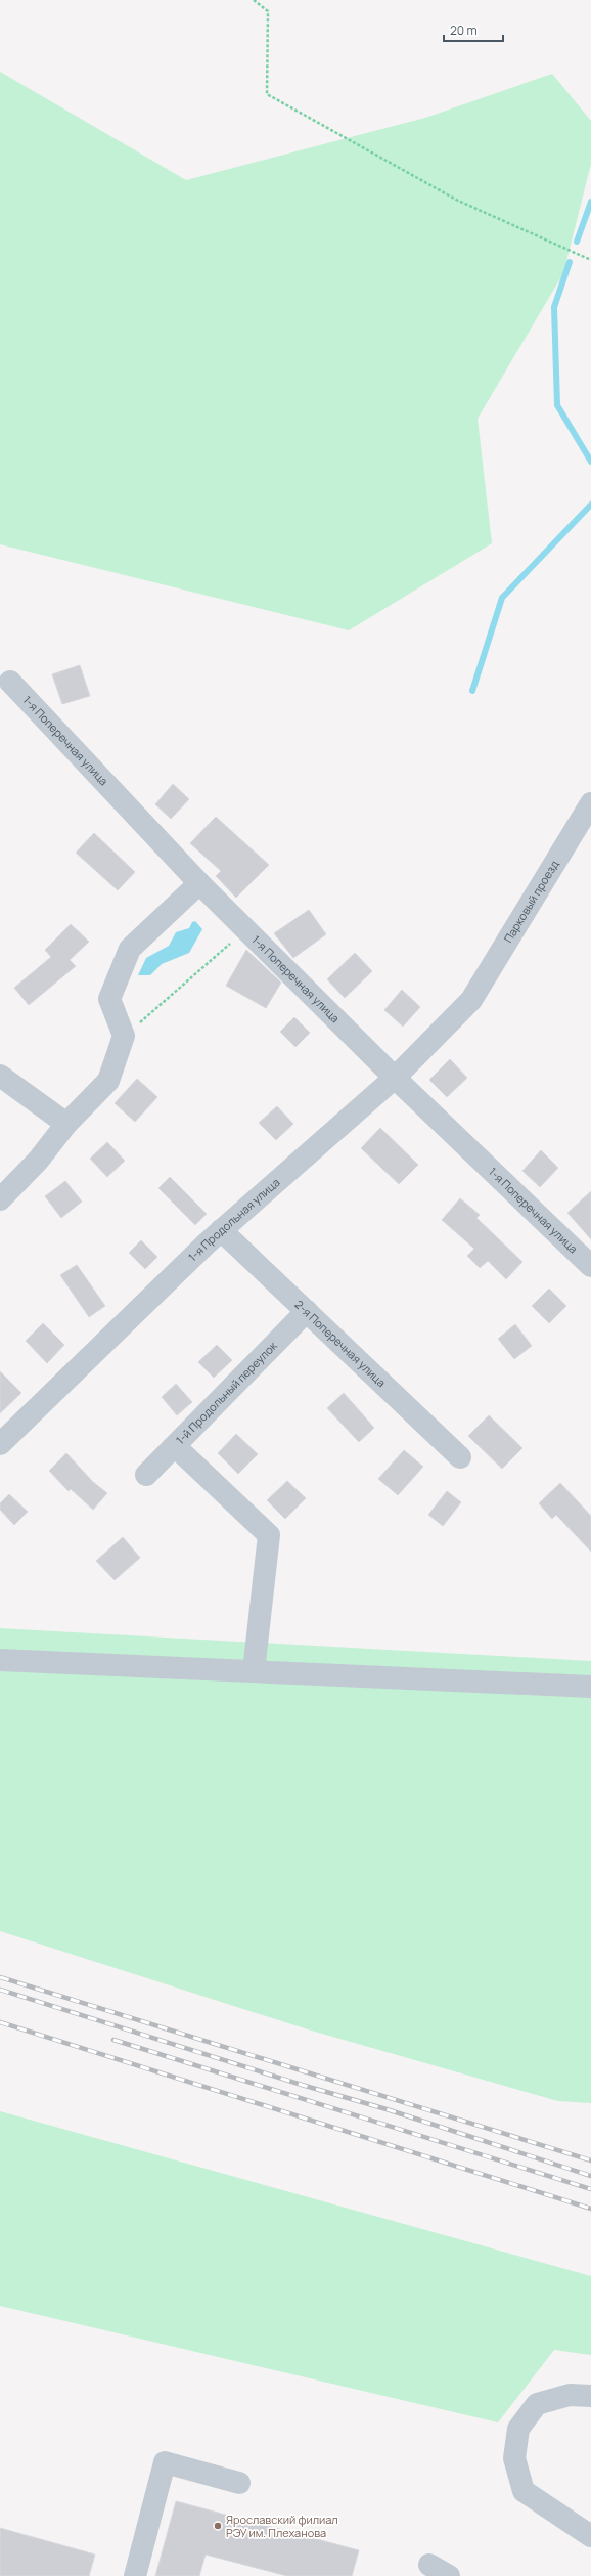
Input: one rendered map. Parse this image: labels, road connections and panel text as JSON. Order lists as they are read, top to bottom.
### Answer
{
  "streets": {
    "street": [
      "1-я Поперечная улица",
      "Парковый проезд",
      "1-я Продольная улица",
      "2-я Поперечная улица",
      "1-й Продольный переулок"
    ]
  },
  "crossings": [
    ["1-я Поперечная улица", "1-я Продольная улица"],
    ["Парковый проезд", "1-я Продольная улица"],
    ["1-я Продольная улица", "2-я Поперечная улица"],
    ["2-я Поперечная улица", "1-й Продольный переулок"]
  ],
  "places": ["Ярославский филиал РЭУ им. Плеханова"],
  "scale_bar": "20 m"
}
